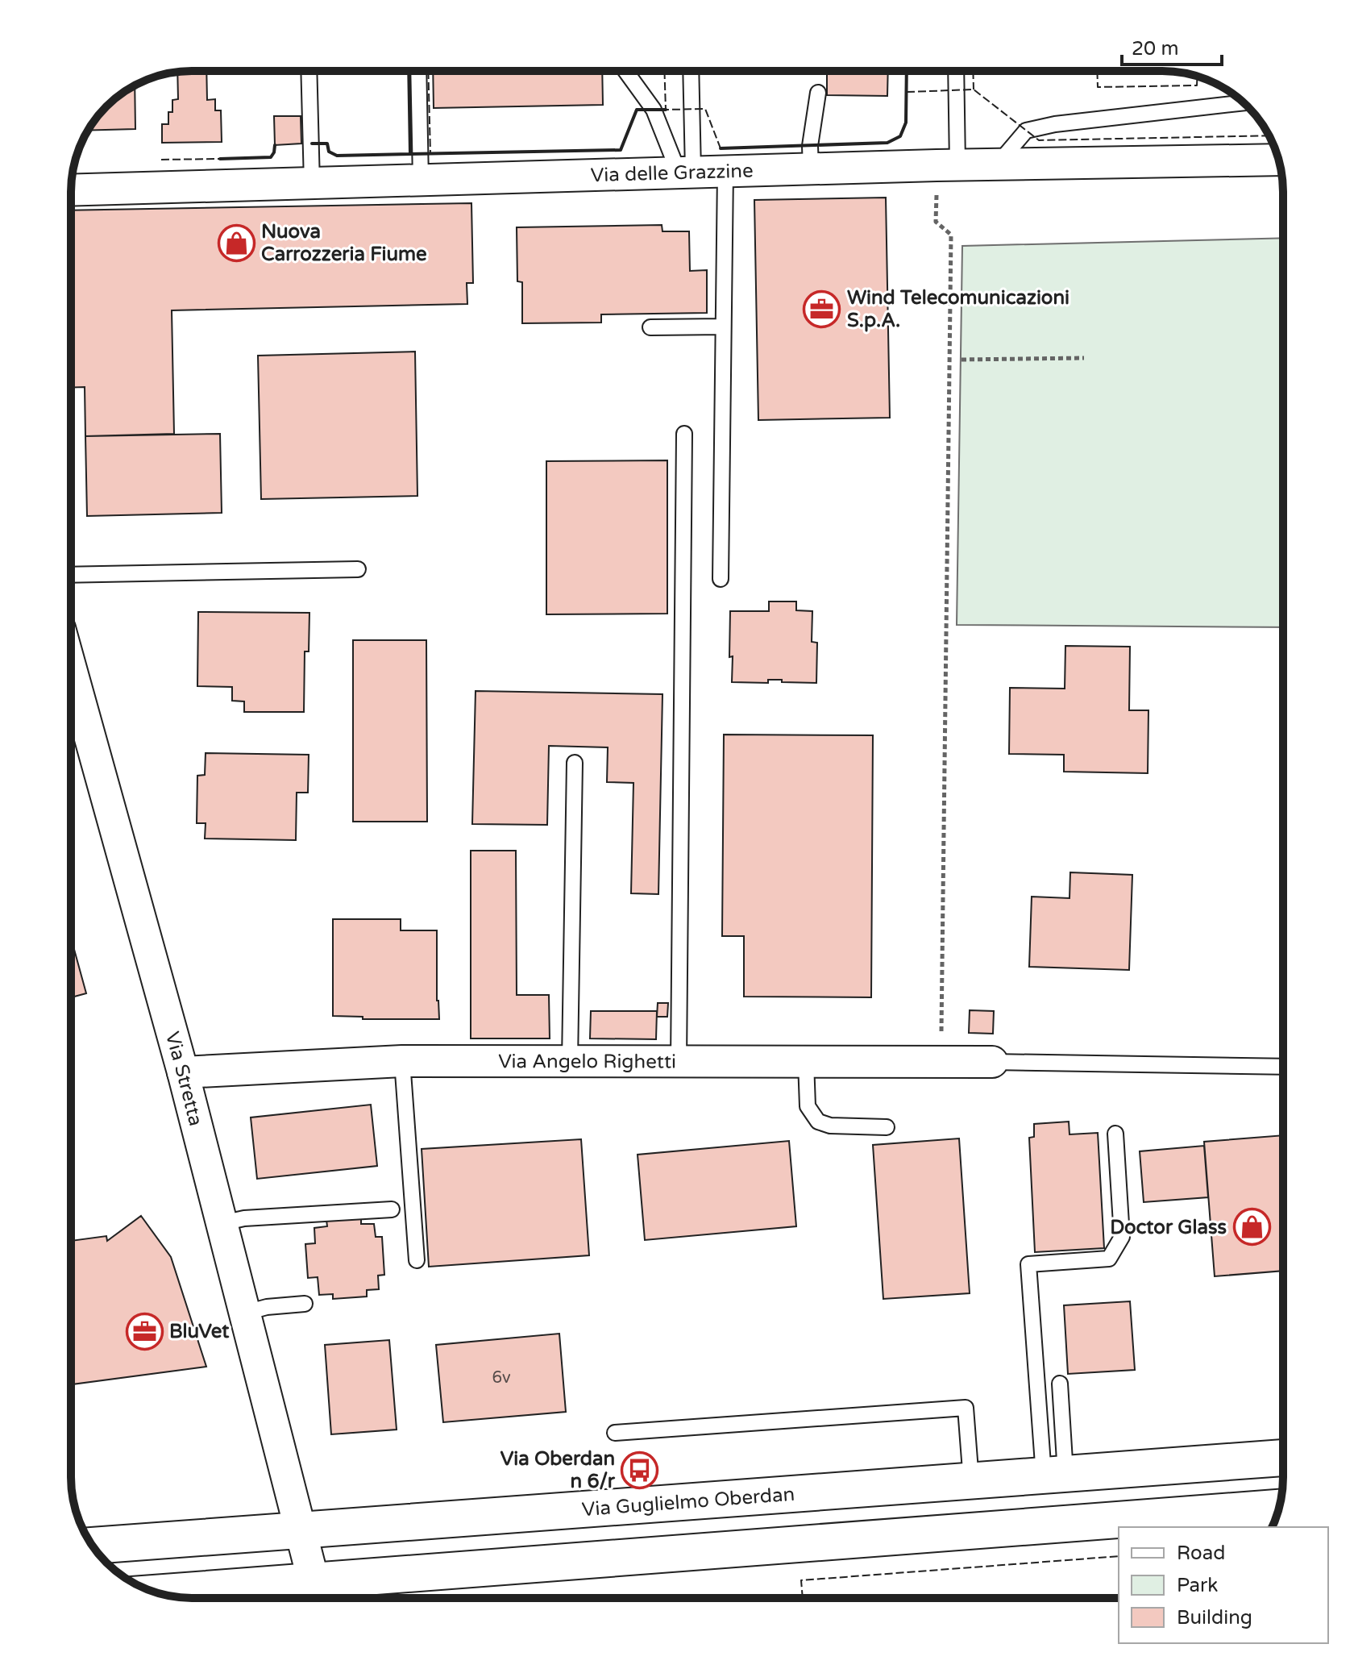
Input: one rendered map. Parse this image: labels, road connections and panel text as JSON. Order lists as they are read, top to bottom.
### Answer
{
  "streets": {
    "main road": ["Via Guglielmo Oberdan"],
    "street": ["Via delle Grazzine", "Via Angelo Righetti", "Via Stretta"]
  },
  "crossings": [
    ["Via Angelo Righetti", "Via Stretta"],
    ["Via Stretta", "Via Guglielmo Oberdan"]
  ],
  "places": {
    "shop": ["Nuova Carrozzeria Fiume", "Doctor Glass"],
    "office": ["Wind Telecomunicazioni S.p.A.", "BluVet"],
    "bus stop": ["Via Oberdan n 6/r"]
  },
  "house_numbers": ["6v"],
  "legend": ["Road", "Park", "Building"],
  "scale_bar": "20 m"
}
